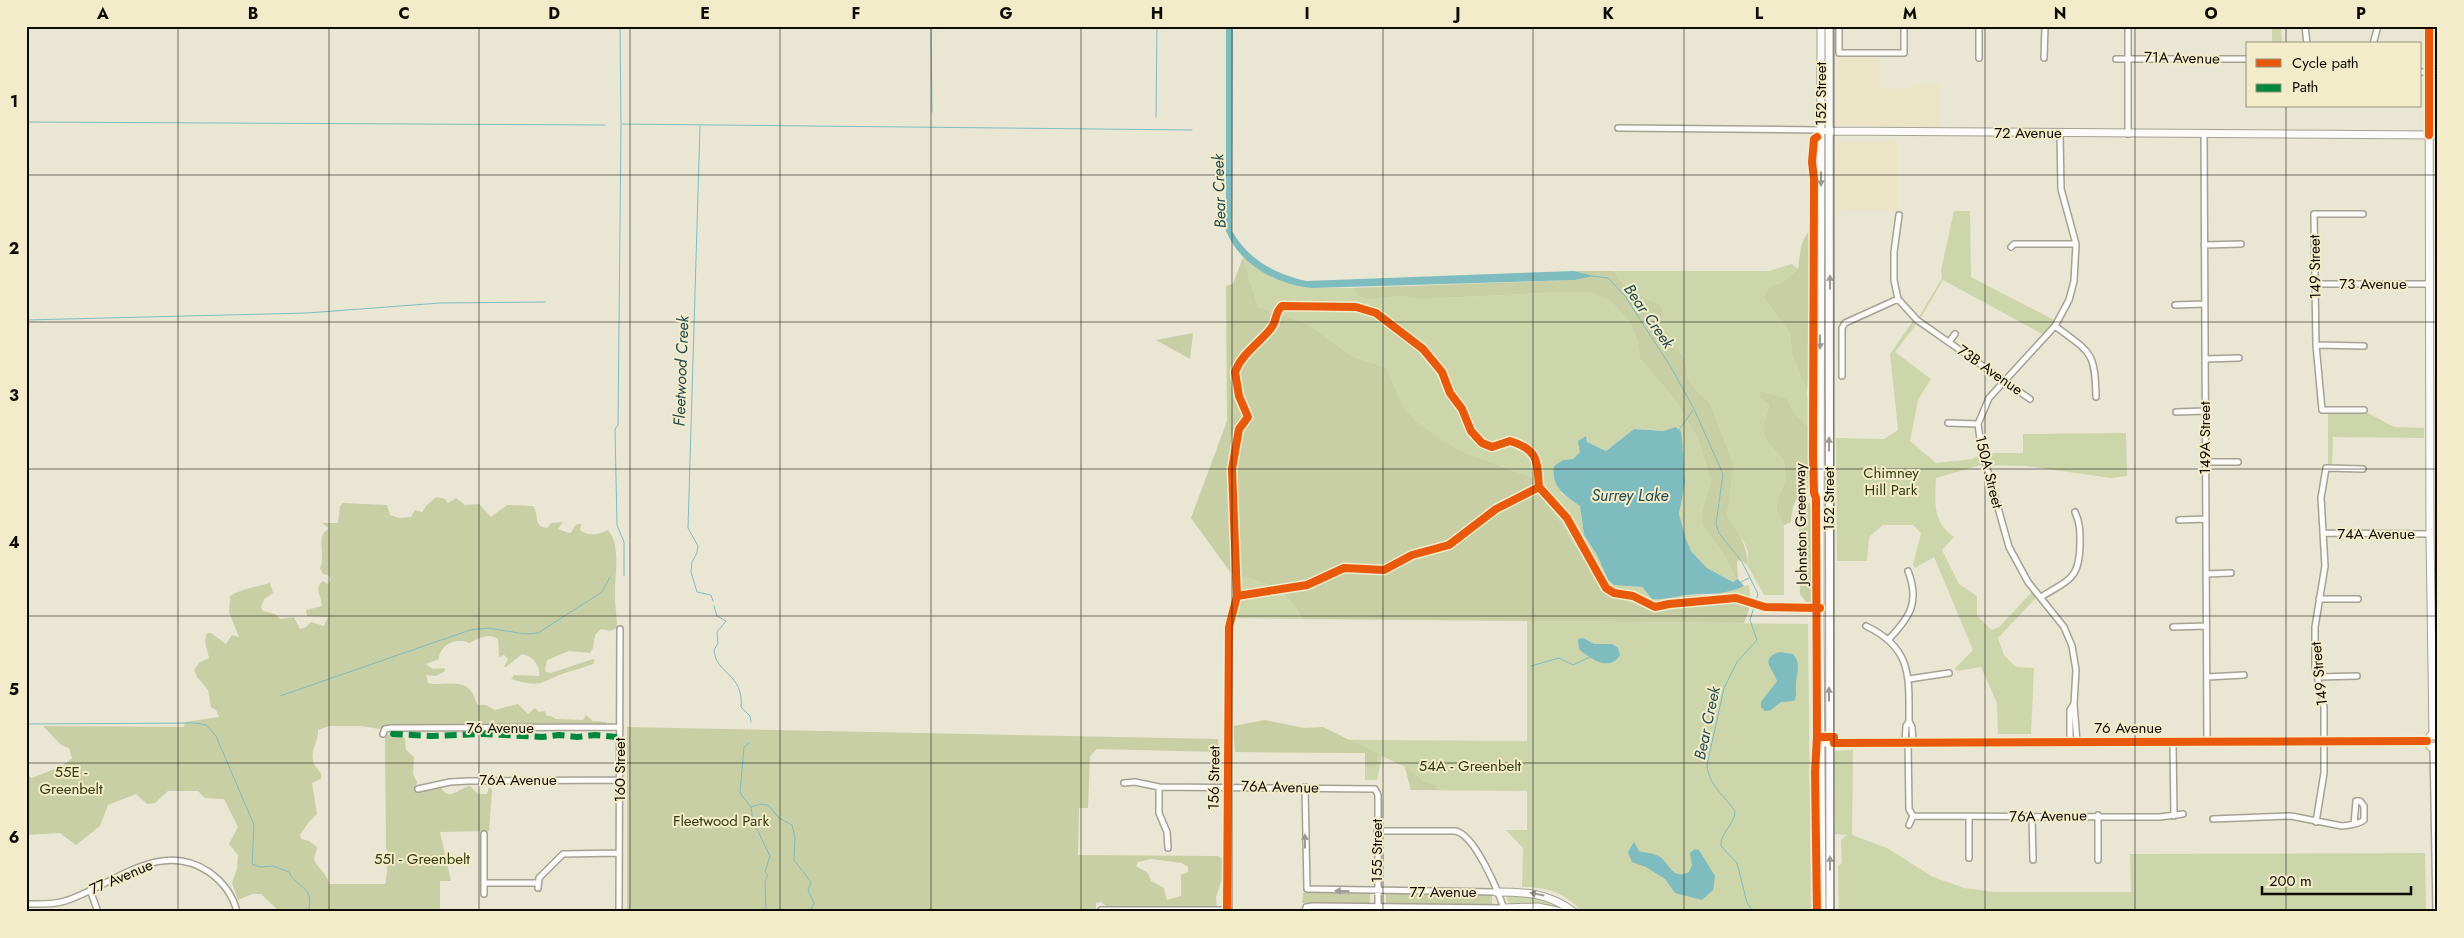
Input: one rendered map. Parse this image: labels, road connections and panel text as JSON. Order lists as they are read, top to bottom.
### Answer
{
  "streets": {
    "main road": [
      "152 Street",
      "72 Avenue",
      "76 Avenue",
      "77 Avenue"
    ],
    "street": [
      "71A Avenue",
      "149 Street",
      "73 Avenue",
      "73B Avenue",
      "149A Street",
      "150A Street",
      "74A Avenue",
      "160 Street",
      "156 Street",
      "76A Avenue",
      "155 Street"
    ],
    "cycle path": ["Johnston Greenway"]
  },
  "crossings": [
    ["152 Street", "72 Avenue"],
    ["152 Street", "76 Avenue"],
    ["72 Avenue", "149A Street"],
    ["72 Avenue", "150A Street"],
    ["149 Street", "73 Avenue"],
    ["149 Street", "74A Avenue"],
    ["149 Street", "76 Avenue"],
    ["73B Avenue", "150A Street"],
    ["149A Street", "76 Avenue"],
    ["150A Street", "76 Avenue"],
    ["76 Avenue", "160 Street"],
    ["160 Street", "76A Avenue"],
    ["156 Street", "76A Avenue"],
    ["76A Avenue", "155 Street"],
    ["76A Avenue", "77 Avenue"],
    ["155 Street", "77 Avenue"]
  ],
  "water": ["Bear Creek", "Fleetwood Creek", "Surrey Lake"],
  "parks": [
    "Chimney Hill Park",
    "54A - Greenbelt",
    "55E - Greenbelt",
    "Fleetwood Park",
    "55I - Greenbelt"
  ],
  "legend": ["Cycle path", "Path"],
  "scale_bar": "200 m",
  "grid": {
    "columns": [
      "A",
      "B",
      "C",
      "D",
      "E",
      "F",
      "G",
      "H",
      "I",
      "J",
      "K",
      "L",
      "M",
      "N",
      "O",
      "P"
    ],
    "rows": [
      "1",
      "2",
      "3",
      "4",
      "5",
      "6"
    ]
  }
}
